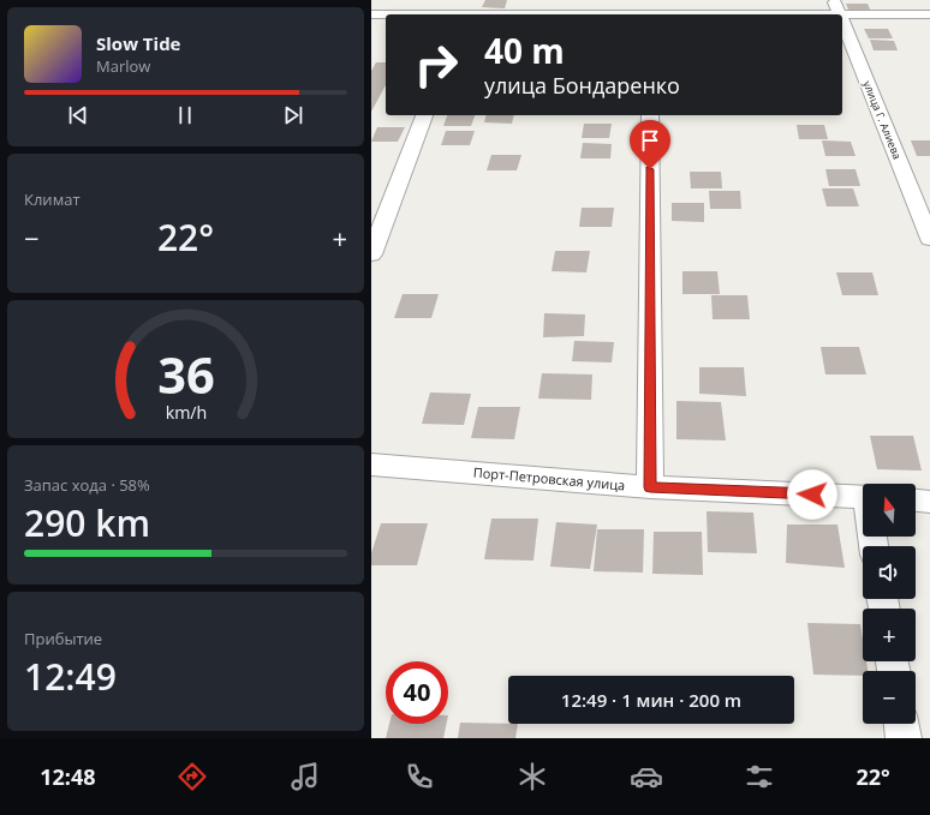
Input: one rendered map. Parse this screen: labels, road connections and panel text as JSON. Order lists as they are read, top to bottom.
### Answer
{
  "streets": {
    "street": ["улица Г. Алиева", "Порт-Петровская улица"]
  },
  "north": "top",
  "page": {
    "turn": ["40 m", "улица Бондаренко"],
    "song": ["Slow Tide", "Marlow"],
    "tile": [
      "Климат",
      ["Запас хода · 58%", "290 km"],
      ["Прибытие", "12:49"]
    ],
    "heat": ["−", "22°", "+"],
    "map_buttons": ["+", "−"],
    "limit": "40",
    "trip": "12:49 · 1 мин · 200 m",
    "tabs": ["12:48", "22°"],
    "gauge": ["36", "km/h"]
  }
}
